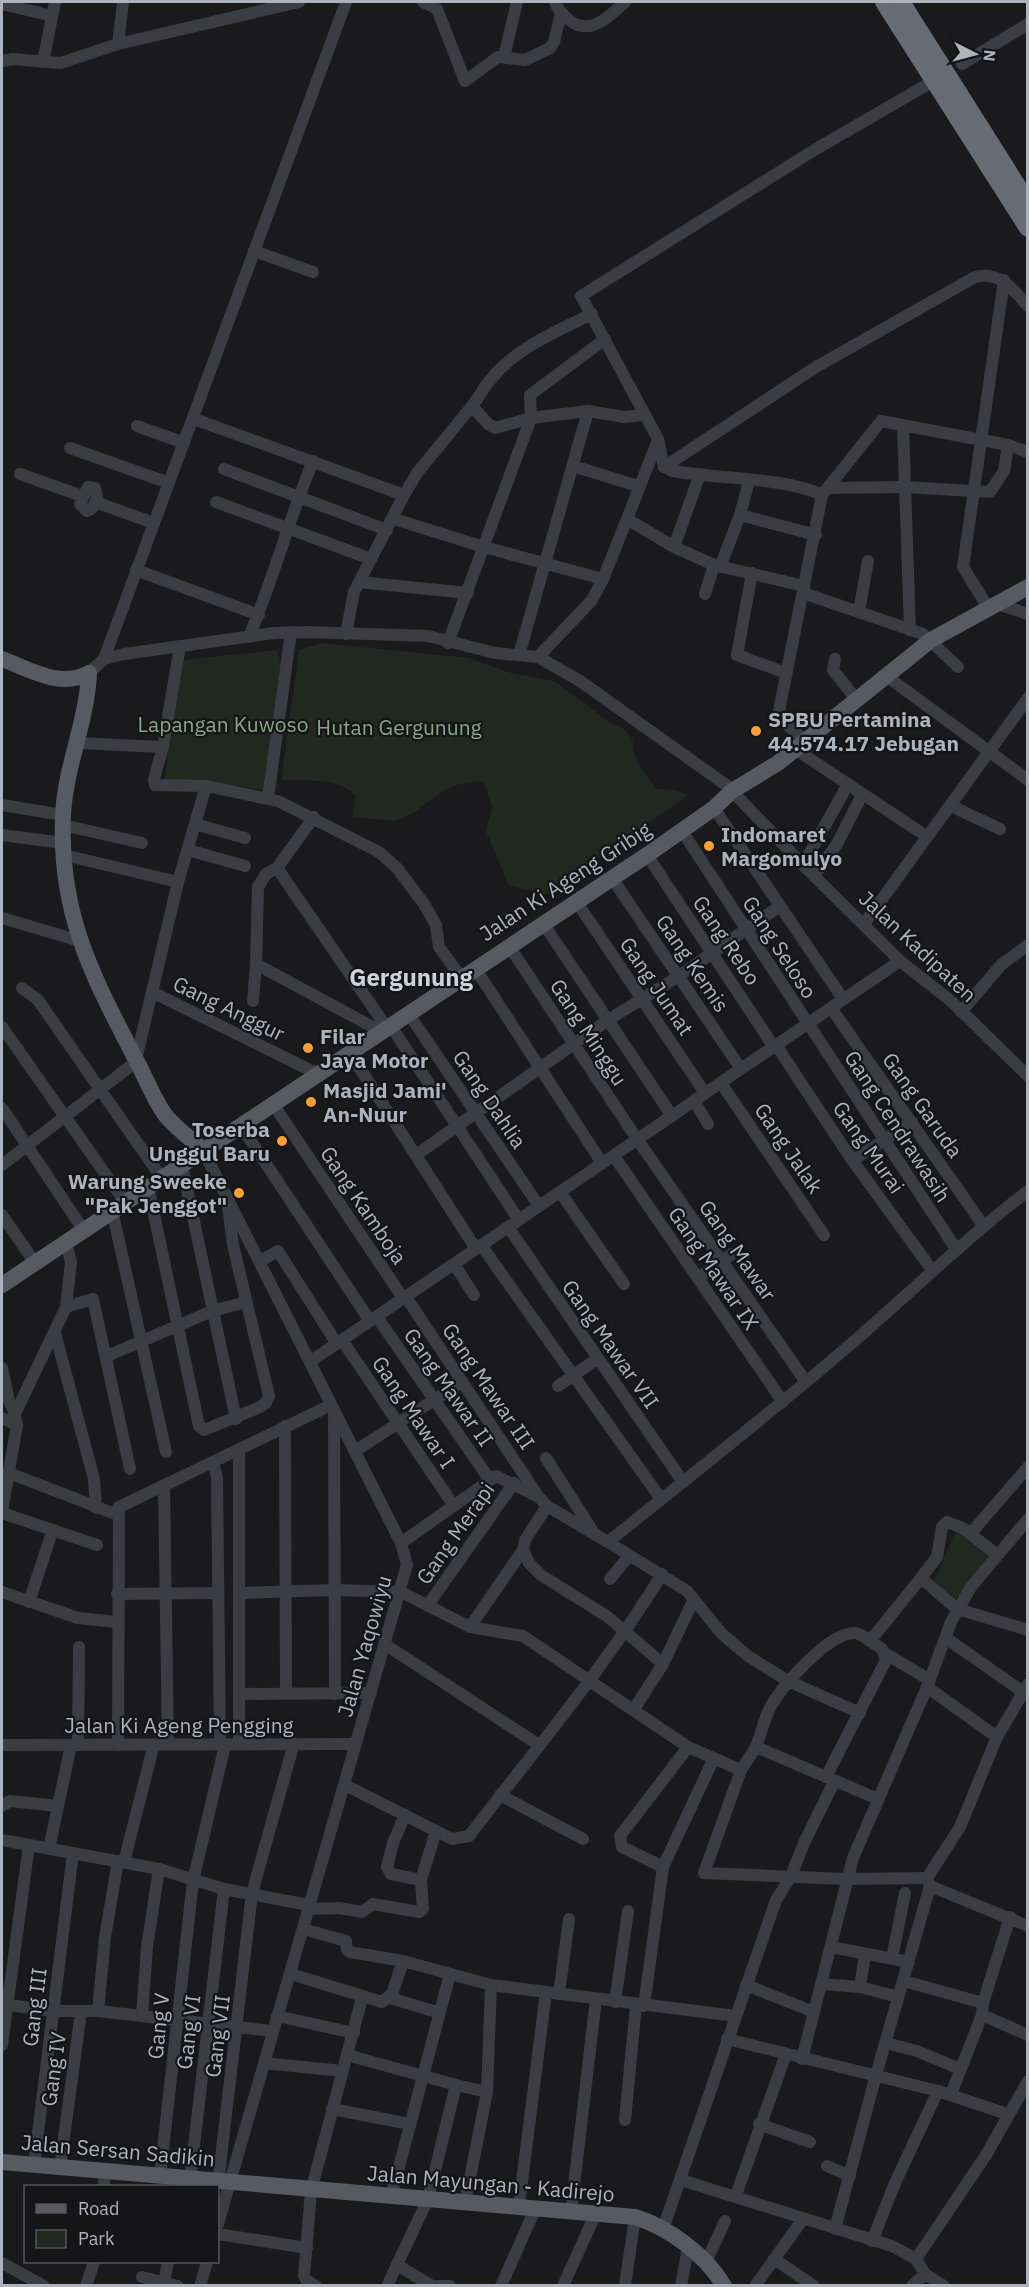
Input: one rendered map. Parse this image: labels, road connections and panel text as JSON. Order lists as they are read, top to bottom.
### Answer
{
  "streets": {
    "main road": ["Jalan Ki Ageng Gribig", "Jalan Sersan Sadikin", "Jalan Mayungan - Kadirejo"],
    "street": [
      "Gang Rebo",
      "Jalan Kadipaten",
      "Gang Seloso",
      "Gang Kemis",
      "Gang Jumat",
      "Gang Anggur",
      "Gang Minggu",
      "Gang Dahlia",
      "Gang Garuda",
      "Gang Cendrawasih",
      "Gang Murai",
      "Gang Jalak",
      "Gang Kamboja",
      "Gang Mawar",
      "Gang Mawar IX",
      "Gang Mawar VII",
      "Gang Mawar III",
      "Gang Mawar II",
      "Gang Mawar I",
      "Gang Merapi",
      "Jalan Yaqowiyu",
      "Jalan Ki Ageng Pengging",
      "Gang III",
      "Gang V",
      "Gang VI",
      "Gang VII",
      "Gang IV"
    ]
  },
  "crossings": [
    ["Jalan Ki Ageng Gribig", "Gang Rebo"],
    ["Jalan Ki Ageng Gribig", "Jalan Kadipaten"],
    ["Jalan Ki Ageng Gribig", "Gang Seloso"],
    ["Jalan Ki Ageng Gribig", "Gang Kemis"],
    ["Jalan Ki Ageng Gribig", "Gang Jumat"],
    ["Jalan Ki Ageng Gribig", "Gang Anggur"],
    ["Jalan Ki Ageng Gribig", "Gang Minggu"],
    ["Jalan Ki Ageng Gribig", "Gang Dahlia"],
    ["Jalan Ki Ageng Gribig", "Gang Kamboja"],
    ["Jalan Ki Ageng Gribig", "Gang Mawar VII"],
    ["Jalan Ki Ageng Gribig", "Gang Mawar II"],
    ["Jalan Ki Ageng Gribig", "Jalan Yaqowiyu"],
    ["Gang Rebo", "Gang Murai"],
    ["Gang Seloso", "Gang Cendrawasih"],
    ["Gang Minggu", "Gang Mawar"],
    ["Gang Kamboja", "Gang Mawar III"],
    ["Gang Mawar I", "Jalan Yaqowiyu"],
    ["Jalan Yaqowiyu", "Jalan Ki Ageng Pengging"],
    ["Jalan Yaqowiyu", "Gang VII"],
    ["Jalan Yaqowiyu", "Jalan Sersan Sadikin"],
    ["Jalan Yaqowiyu", "Jalan Mayungan - Kadirejo"],
    ["Jalan Ki Ageng Pengging", "Gang V"],
    ["Jalan Ki Ageng Pengging", "Gang VII"],
    ["Gang III", "Jalan Sersan Sadikin"],
    ["Gang V", "Jalan Sersan Sadikin"],
    ["Gang VI", "Jalan Sersan Sadikin"],
    ["Gang VII", "Jalan Sersan Sadikin"],
    ["Gang VII", "Jalan Mayungan - Kadirejo"],
    ["Gang IV", "Jalan Sersan Sadikin"],
    ["Jalan Sersan Sadikin", "Jalan Mayungan - Kadirejo"]
  ],
  "districts": ["Gergunung"],
  "parks": ["Lapangan Kuwoso", "Hutan Gergunung"],
  "places": [
    "SPBU Pertamina 44.574.17 Jebugan",
    "Indomaret Margomulyo",
    "Filar Jaya Motor",
    "Masjid Jami' An-Nuur",
    "Toserba Unggul Baru",
    "Warung Sweeke \"Pak Jenggot\""
  ],
  "legend": ["Road", "Park"],
  "north": "right"
}
